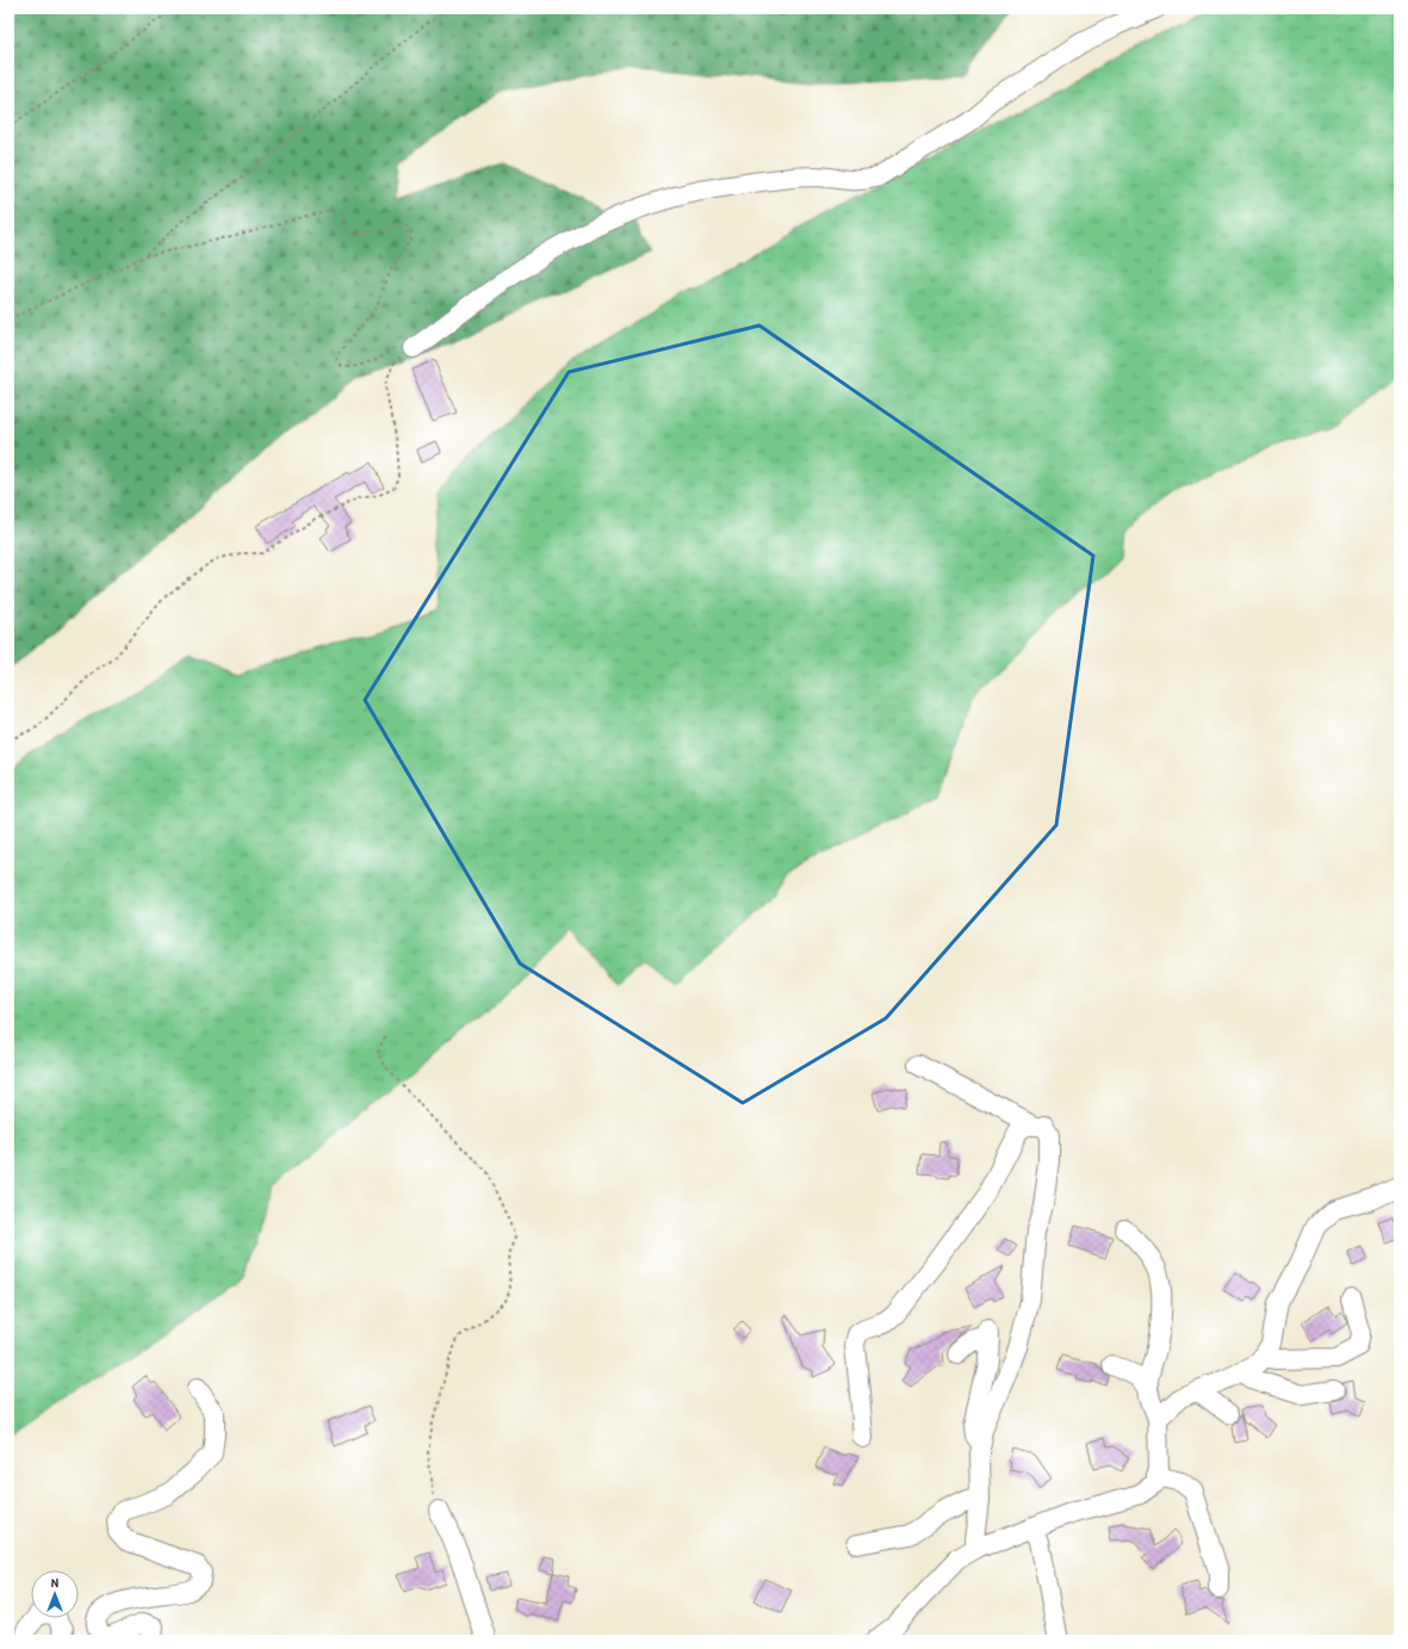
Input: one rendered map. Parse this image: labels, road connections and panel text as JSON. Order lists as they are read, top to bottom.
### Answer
{
  "north": "top"
}
